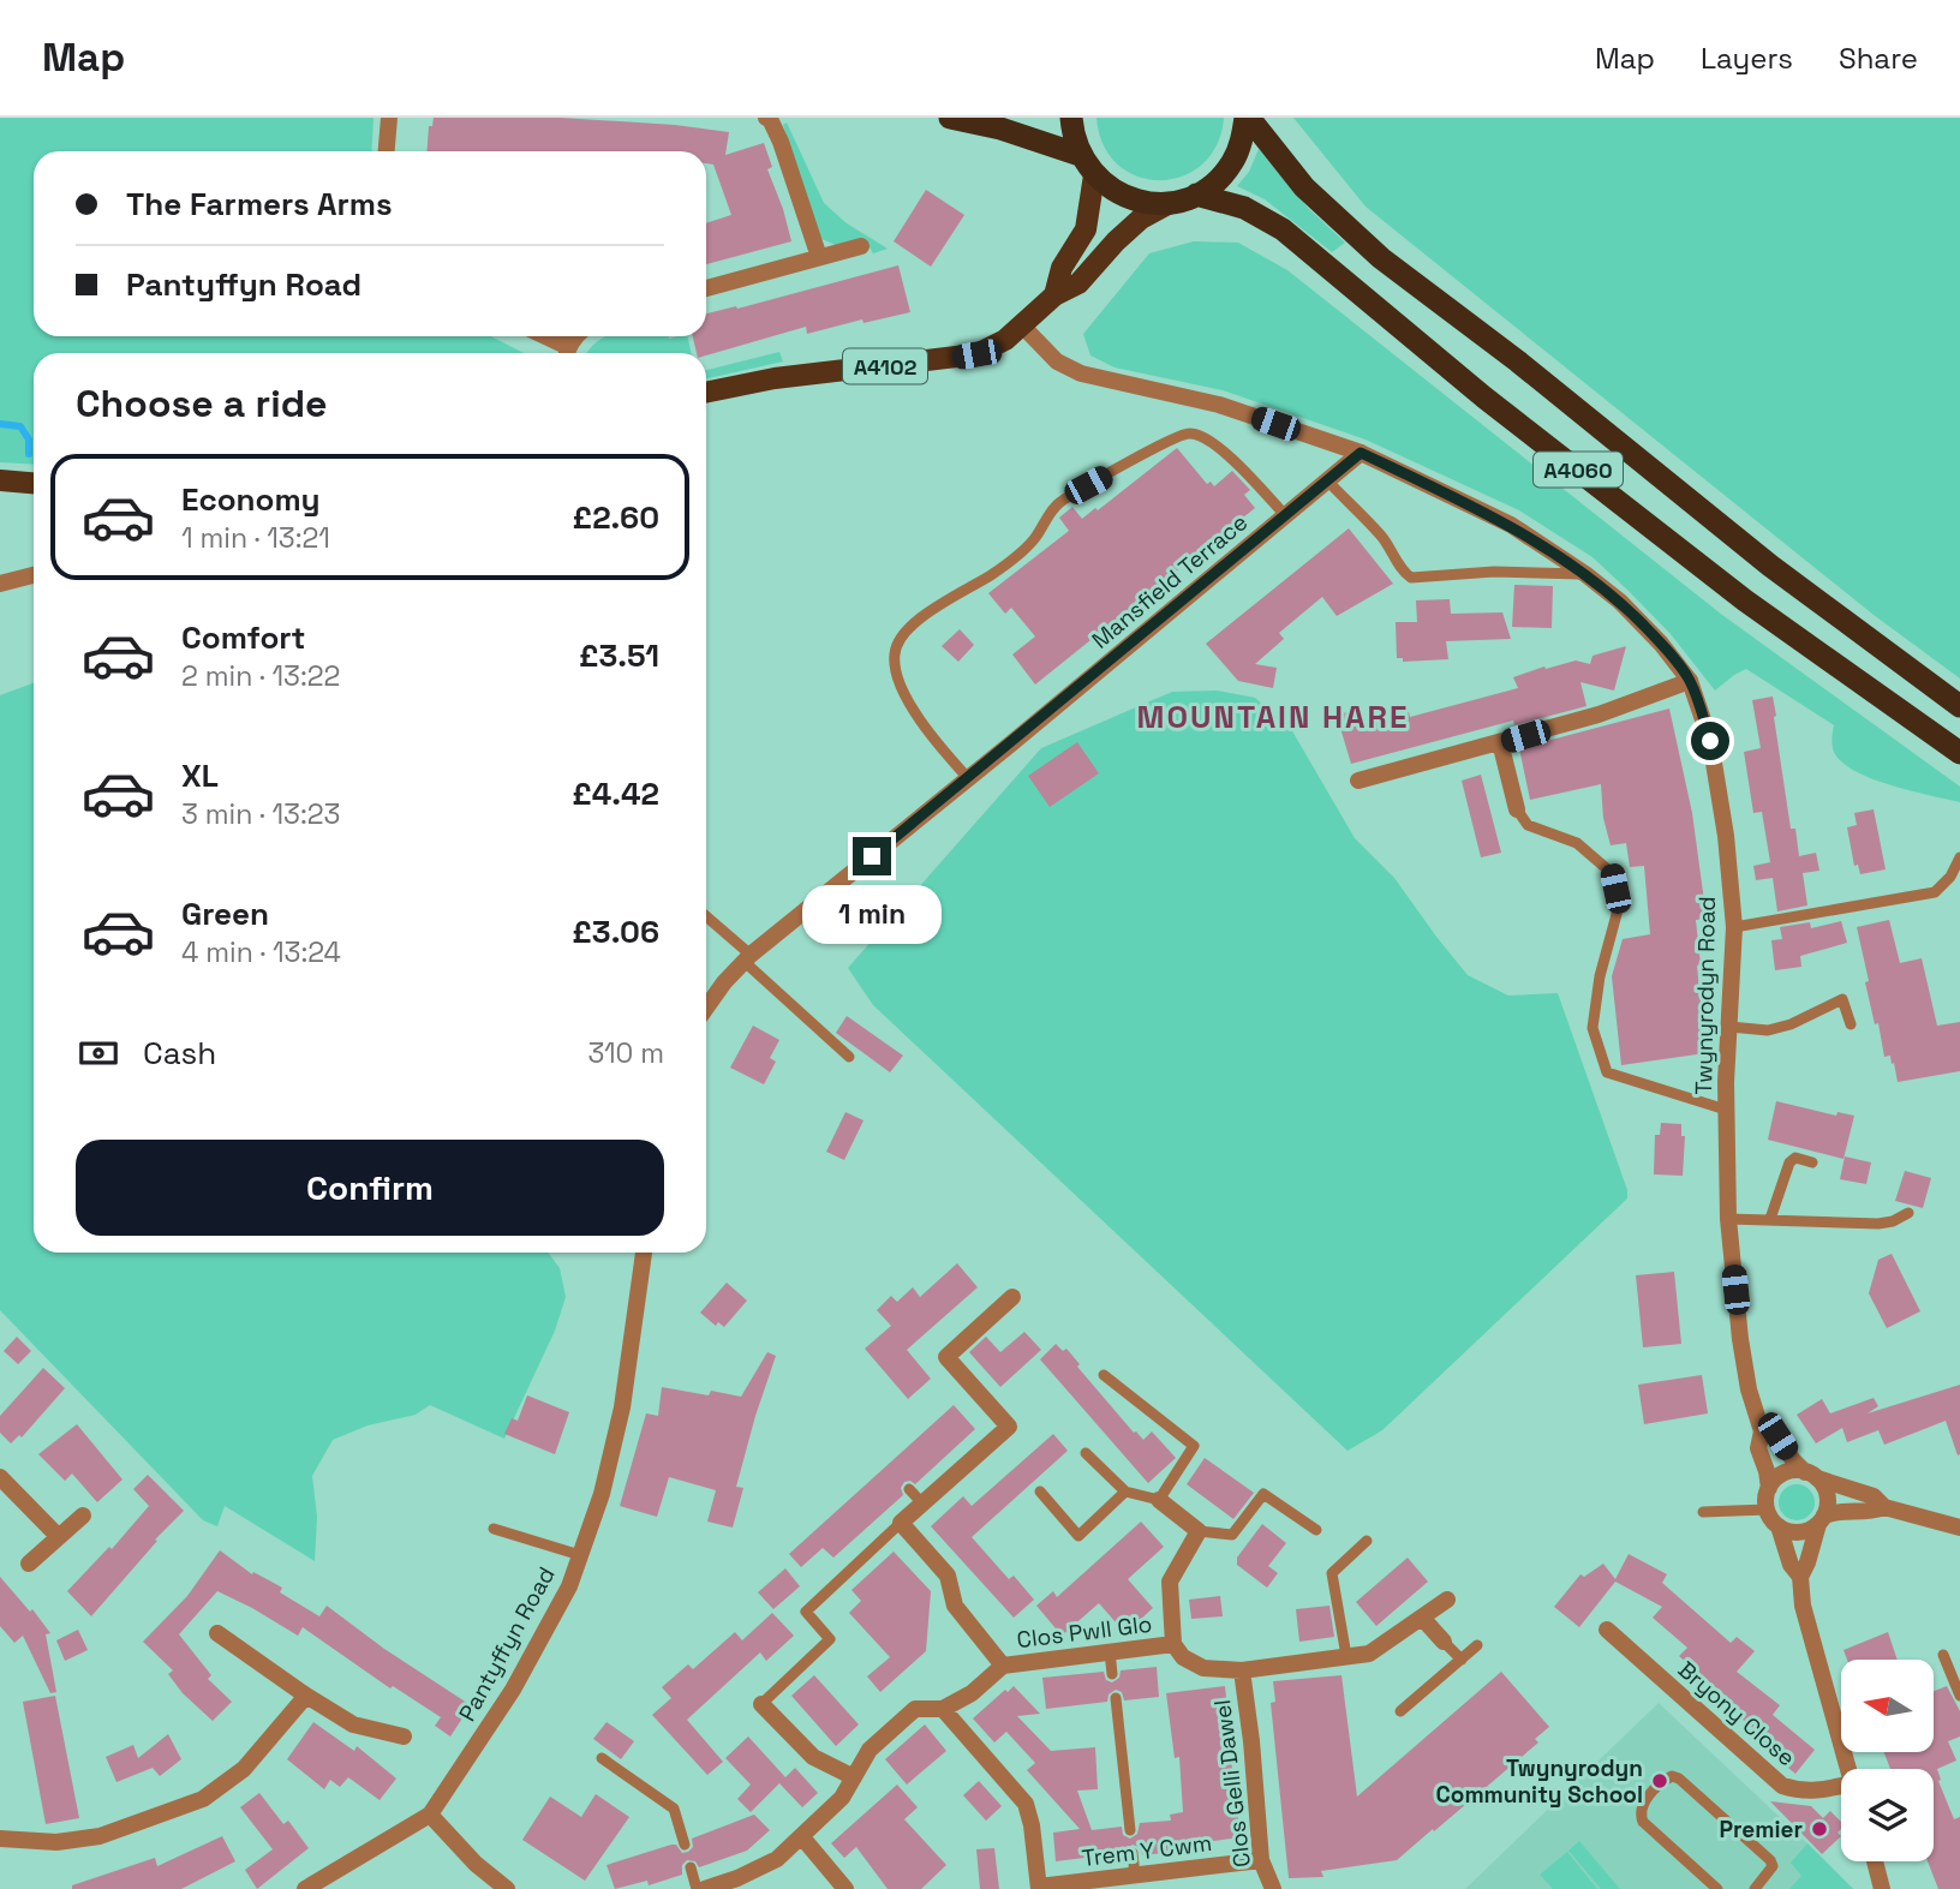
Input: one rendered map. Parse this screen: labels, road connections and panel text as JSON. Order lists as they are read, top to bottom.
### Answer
{
  "streets": {
    "highway": ["A4060"],
    "main road": ["A4102"],
    "street": [
      "Mansfield Terrace",
      "Twynyrodyn Road",
      "Clos Pwll Glo",
      "Pantyffyn Road",
      "Bryony Close",
      "Clos Gelli Dawel",
      "Trem Y Cwm"
    ]
  },
  "crossings": [
    ["A4102", "Twynyrodyn Road"],
    ["Mansfield Terrace", "Twynyrodyn Road"],
    ["Clos Pwll Glo", "Clos Gelli Dawel"],
    ["Clos Gelli Dawel", "Trem Y Cwm"]
  ],
  "districts": ["MOUNTAIN HARE"],
  "places": ["Twynyrodyn Community School", "Premier"],
  "north": "left",
  "page": {
    "header": "Map",
    "nav": ["Map", "Layers", "Share"],
    "banner": ["The Farmers Arms", "Pantyffyn Road"],
    "heading": "Choose a ride",
    "list": [
      {
        "name": "Economy",
        "note": "1 min · 13:21",
        "value": "£2.60"
      },
      {
        "name": "Comfort",
        "note": "2 min · 13:22",
        "value": "£3.51"
      },
      {
        "name": "XL",
        "note": "3 min · 13:23",
        "value": "£4.42"
      },
      {
        "name": "Green",
        "note": "4 min · 13:24",
        "value": "£3.06"
      }
    ],
    "bubble": "1 min",
    "pay": ["Cash", "310 m"],
    "buttons": "Confirm"
  }
}
